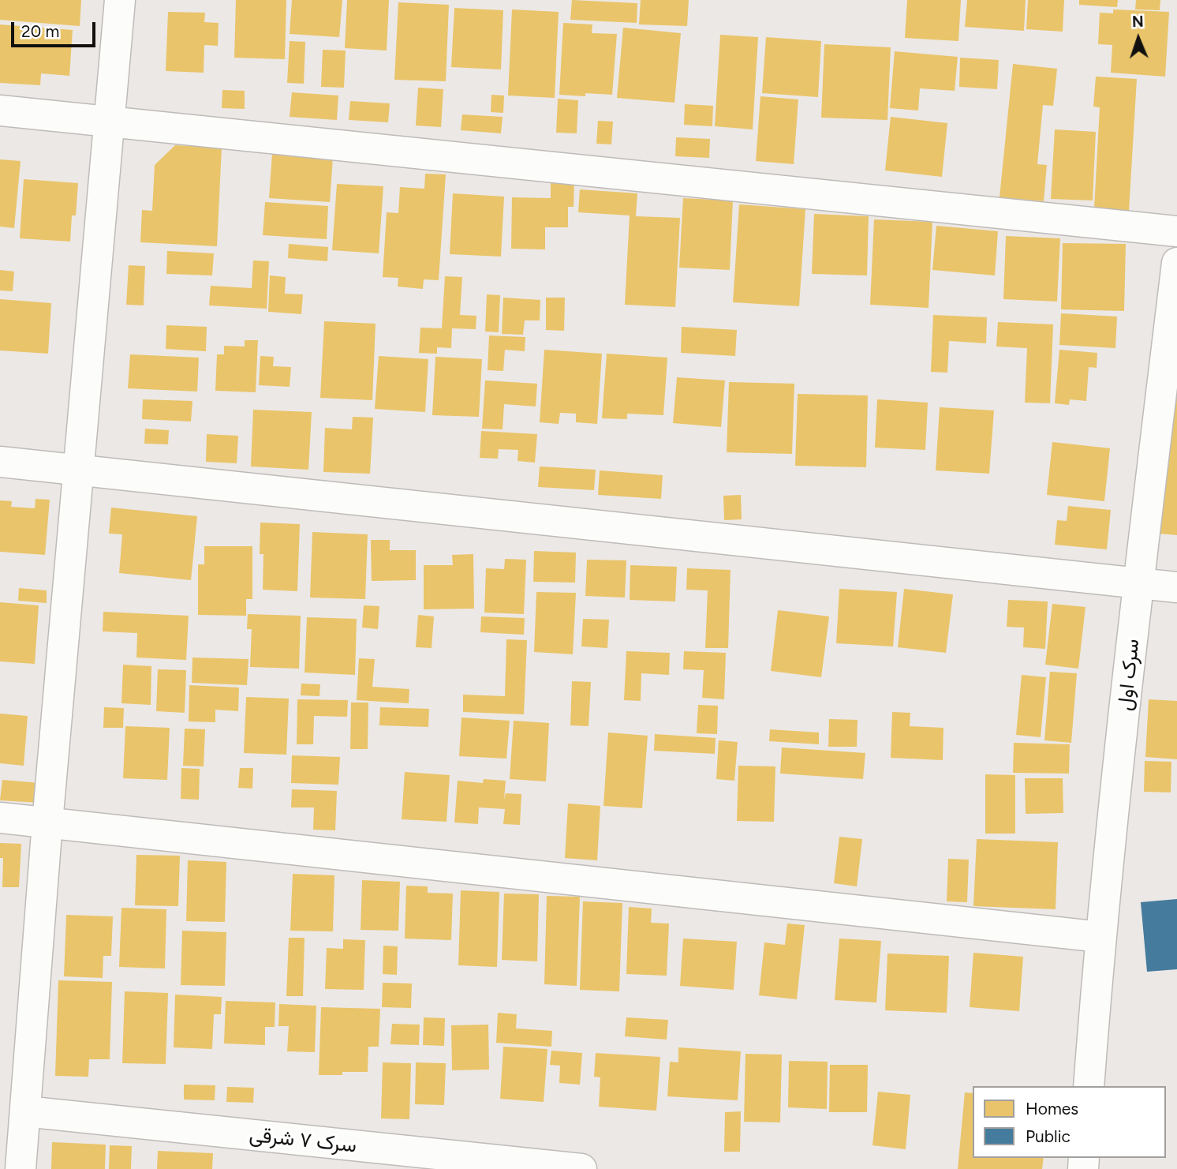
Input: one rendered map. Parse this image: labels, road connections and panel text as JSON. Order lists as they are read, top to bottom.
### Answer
{
  "streets": {
    "street": ["سرک‌ اول", "سرک ۷ شرقی"]
  },
  "legend": ["Homes", "Public"],
  "scale_bar": "20 m",
  "north": "top"
}
